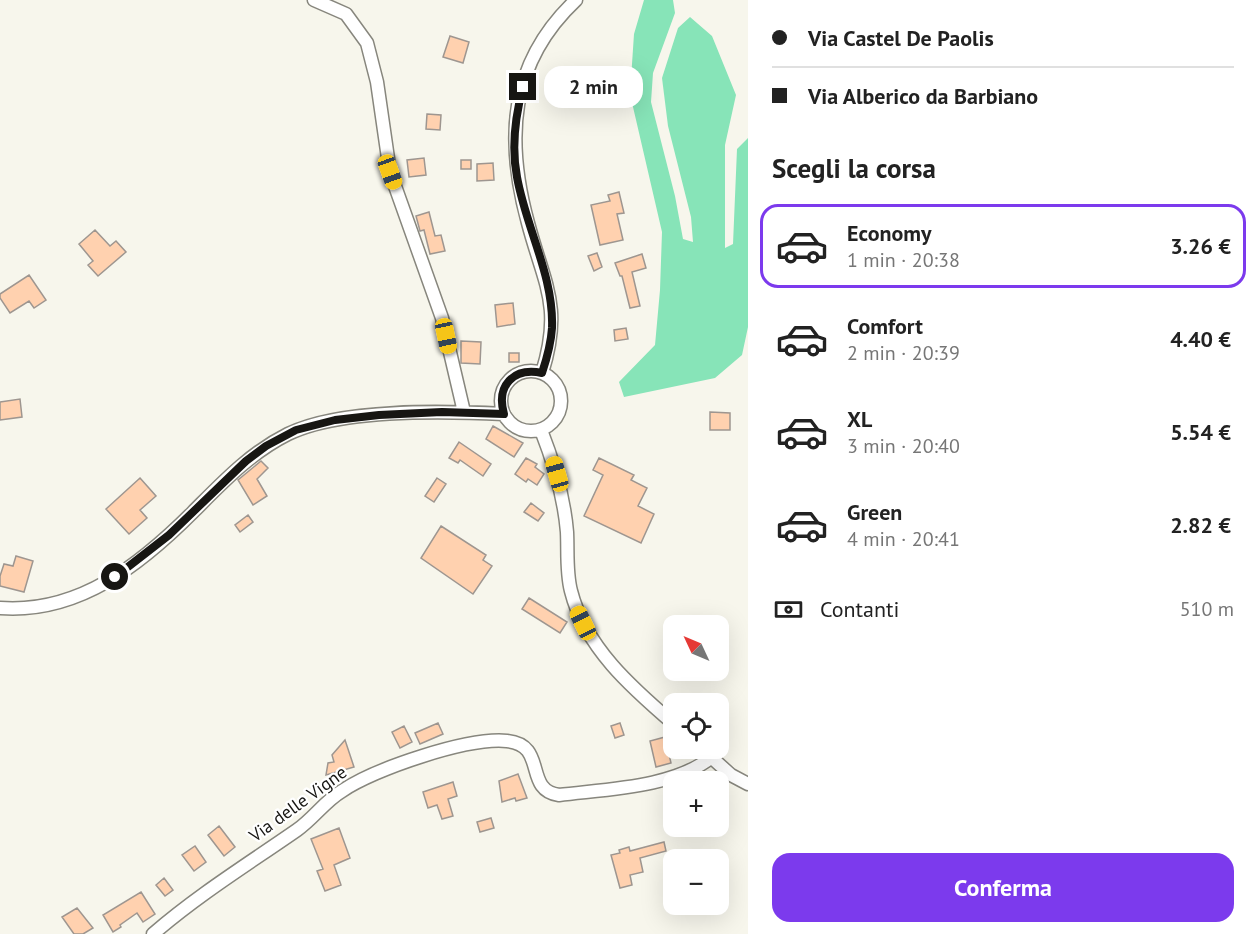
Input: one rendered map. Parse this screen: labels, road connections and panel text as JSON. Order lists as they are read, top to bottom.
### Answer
{
  "streets": {
    "street": ["Via delle Vigne"]
  },
  "north": "top left",
  "page": {
    "banner": ["Via Castel De Paolis", "Via Alberico da Barbiano"],
    "bubble": "2 min",
    "heading": "Scegli la corsa",
    "list": [
      {
        "name": "Economy",
        "note": "1 min · 20:38",
        "value": "3.26 €"
      },
      {
        "name": "Comfort",
        "note": "2 min · 20:39",
        "value": "4.40 €"
      },
      {
        "name": "XL",
        "note": "3 min · 20:40",
        "value": "5.54 €"
      },
      {
        "name": "Green",
        "note": "4 min · 20:41",
        "value": "2.82 €"
      }
    ],
    "pay": ["Contanti", "510 m"],
    "map_buttons": ["+", "−"],
    "buttons": "Conferma"
  }
}
